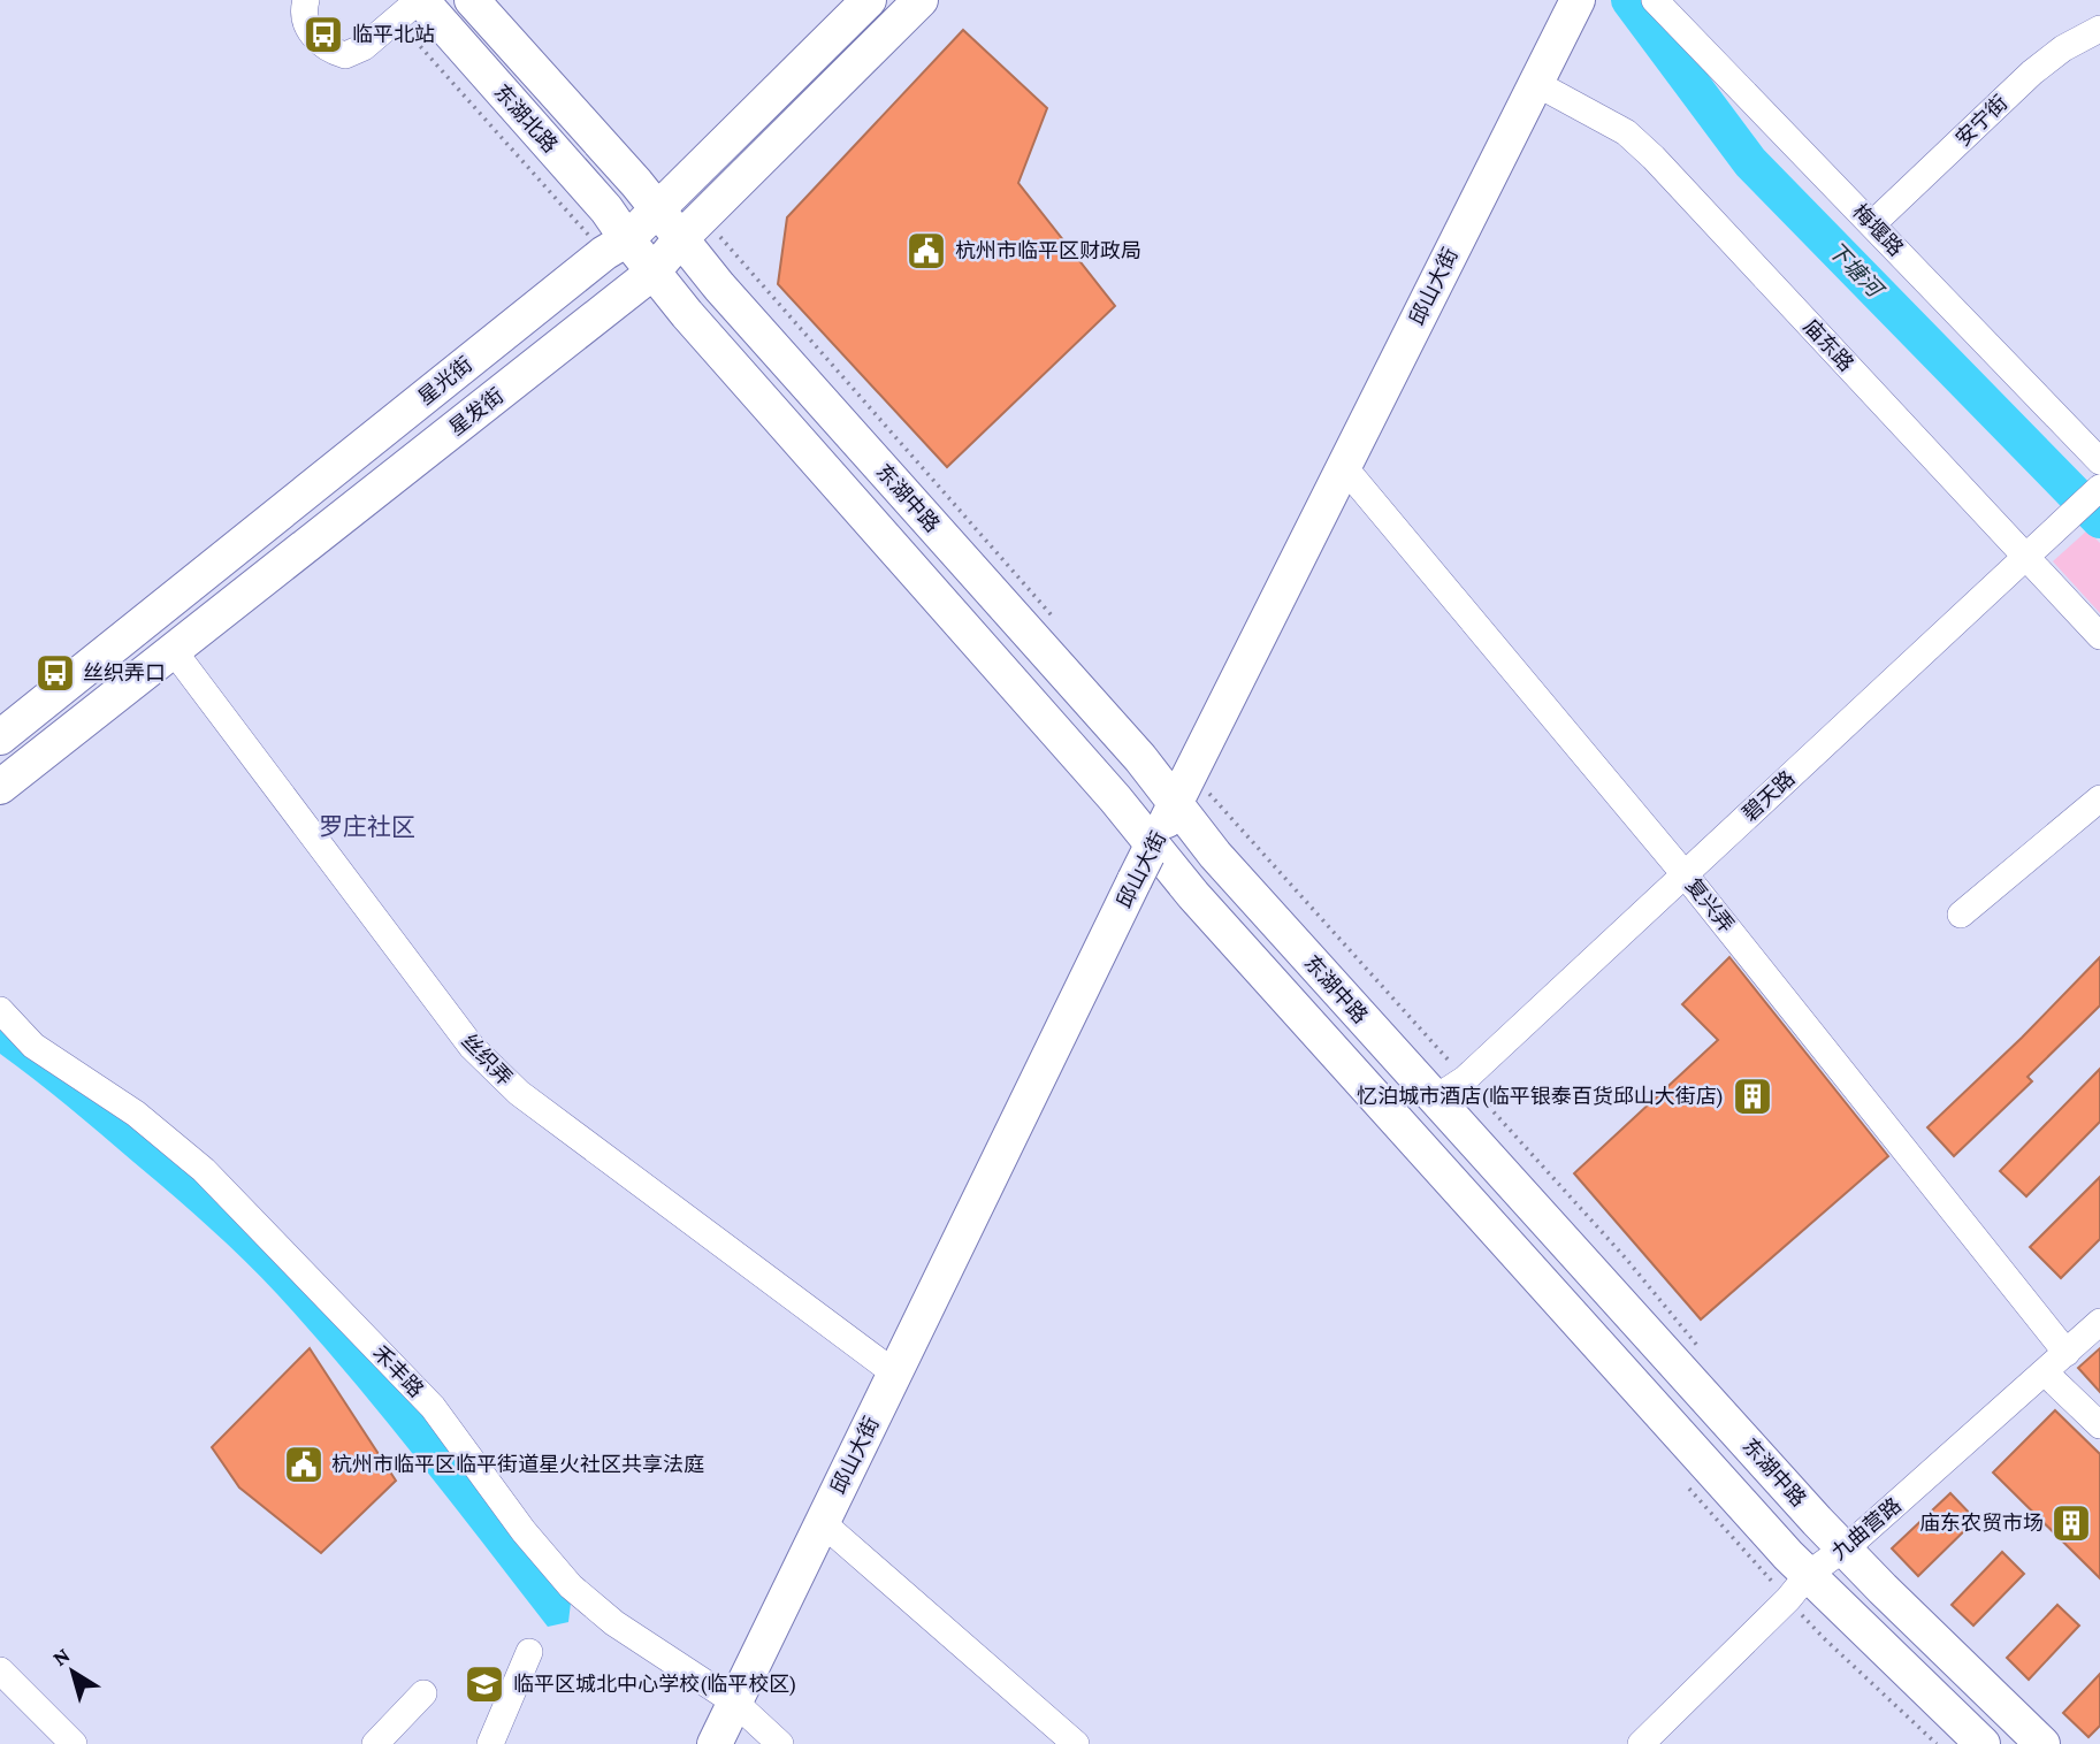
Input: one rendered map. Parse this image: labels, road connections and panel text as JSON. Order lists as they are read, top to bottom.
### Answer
{
  "streets": {
    "main road": [
      "东湖北路",
      "邱山大街",
      "星光街",
      "星发街",
      "东湖中路"
    ],
    "street": [
      "安宁街",
      "梅堰路",
      "庙东路",
      "碧天路",
      "复兴弄",
      "丝织弄",
      "禾丰路",
      "九曲营路"
    ]
  },
  "crossings": [
    ["东湖北路", "星光街"],
    ["东湖北路", "东湖中路"],
    ["安宁街", "梅堰路"],
    ["邱山大街", "庙东路"],
    ["邱山大街", "东湖中路"],
    ["邱山大街", "复兴弄"],
    ["邱山大街", "丝织弄"],
    ["邱山大街", "禾丰路"],
    ["庙东路", "碧天路"],
    ["星光街", "东湖中路"],
    ["星发街", "东湖中路"],
    ["星发街", "丝织弄"],
    ["东湖中路", "碧天路"],
    ["东湖中路", "九曲营路"],
    ["碧天路", "复兴弄"],
    ["复兴弄", "九曲营路"]
  ],
  "districts": ["罗庄社区"],
  "water": ["下塘河"],
  "places": {
    "bus stop": ["临平北站", "丝织弄口"],
    "public building": ["杭州市临平区财政局", "杭州市临平区临平街道星火社区共享法庭"],
    "building": ["忆泊城市酒店(临平银泰百货邱山大街店)", "庙东农贸市场"],
    "school or university": ["临平区城北中心学校(临平校区)"]
  },
  "north": "top left"
}
